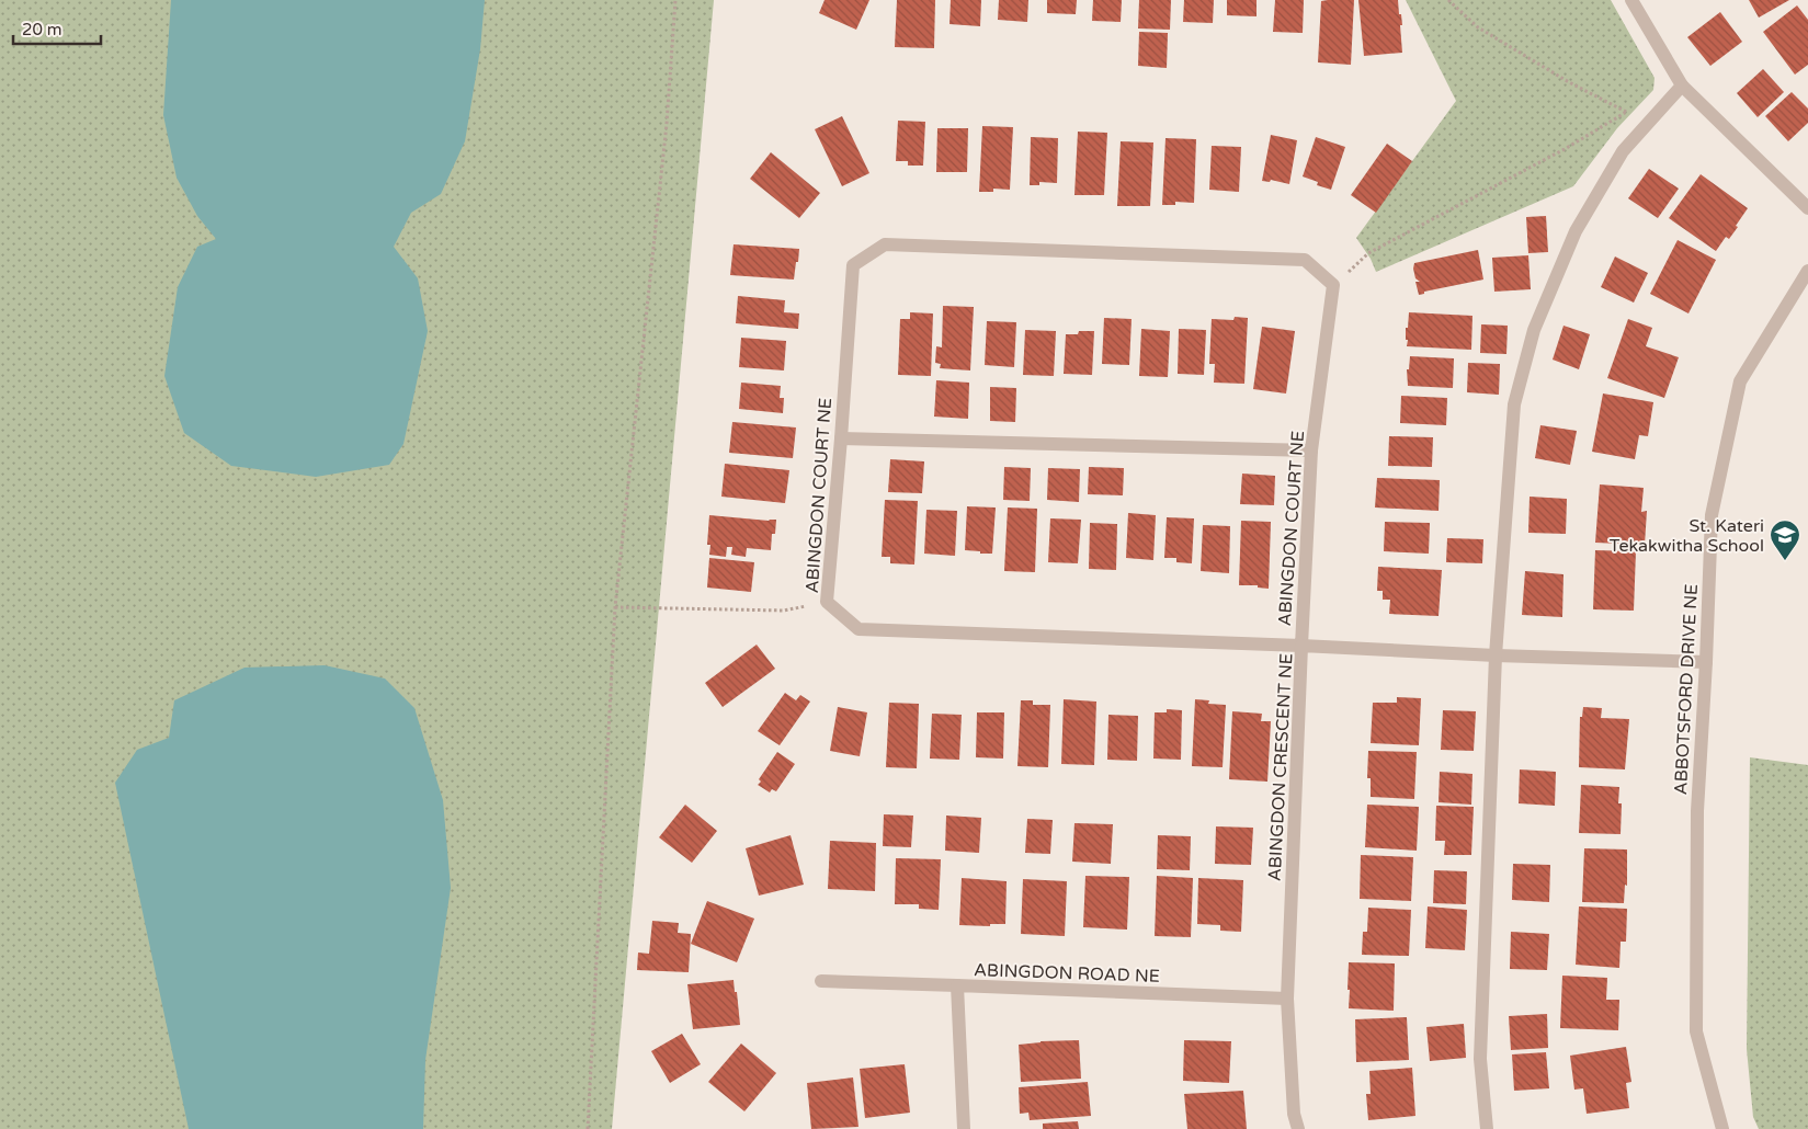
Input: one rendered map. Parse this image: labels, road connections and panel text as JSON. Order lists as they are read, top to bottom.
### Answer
{
  "streets": {
    "street": [
      "ABINGDON COURT NE",
      "ABBOTSFORD DRIVE NE",
      "ABINGDON CRESCENT NE",
      "ABINGDON ROAD NE"
    ]
  },
  "crossings": [
    ["ABINGDON COURT NE", "ABINGDON CRESCENT NE"],
    ["ABBOTSFORD DRIVE NE", "ABINGDON CRESCENT NE"],
    ["ABINGDON CRESCENT NE", "ABINGDON ROAD NE"]
  ],
  "places": {
    "school or university": ["St. Kateri Tekakwitha School"]
  },
  "scale_bar": "20 m"
}
